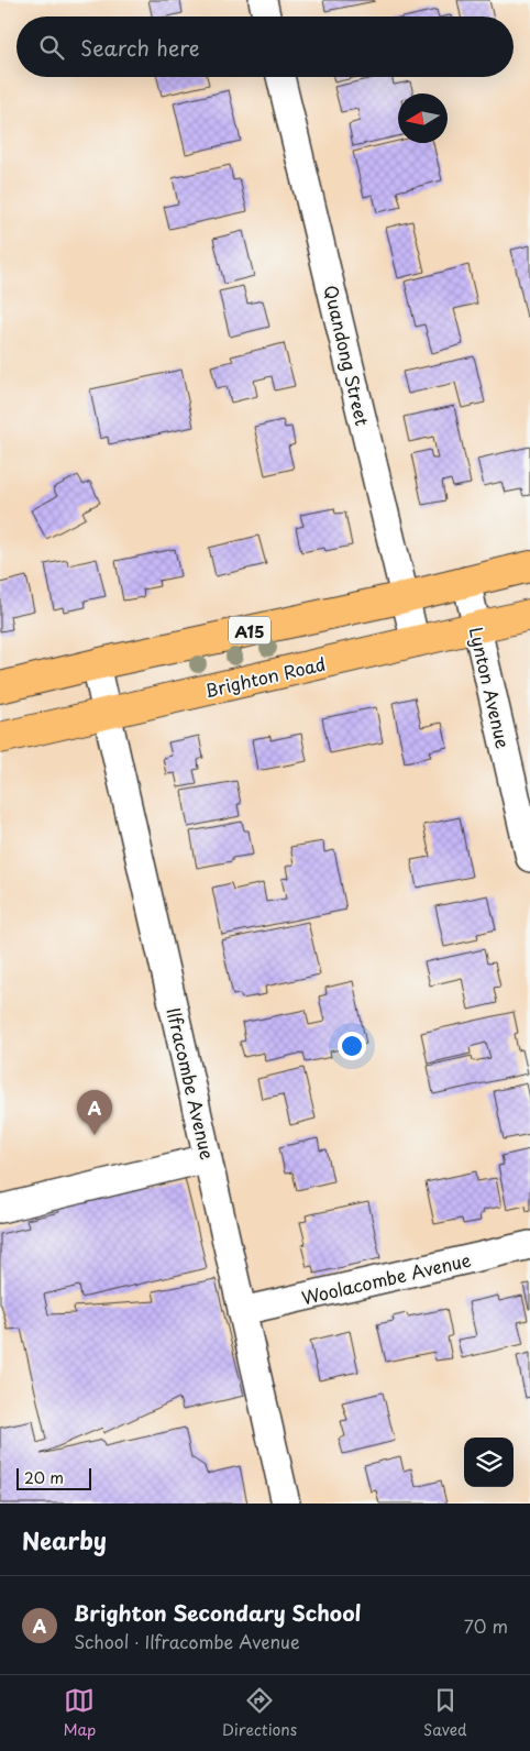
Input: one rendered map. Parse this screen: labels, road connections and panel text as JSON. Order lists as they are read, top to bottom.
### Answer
{
  "streets": {
    "main road": ["A15", "Brighton Road"],
    "street": [
      "Quandong Street",
      "Lynton Avenue",
      "Ilfracombe Avenue",
      "Woolacombe Avenue"
    ]
  },
  "crossings": [
    ["Quandong Street", "A15"],
    ["Quandong Street", "Brighton Road"],
    ["A15", "Lynton Avenue"],
    ["A15", "Ilfracombe Avenue"],
    ["Brighton Road", "Lynton Avenue"],
    ["Brighton Road", "Ilfracombe Avenue"],
    ["Ilfracombe Avenue", "Woolacombe Avenue"]
  ],
  "scale_bar": "20 m",
  "north": "left",
  "page": {
    "search": "Search here",
    "pins": "A",
    "scale": "20 m",
    "heading": "Nearby",
    "list": [
      {
        "mark": "A",
        "name": "Brighton Secondary School",
        "note": "School · Ilfracombe Avenue",
        "value": "70 m"
      }
    ],
    "nav": ["Map", "Directions", "Saved"]
  }
}
